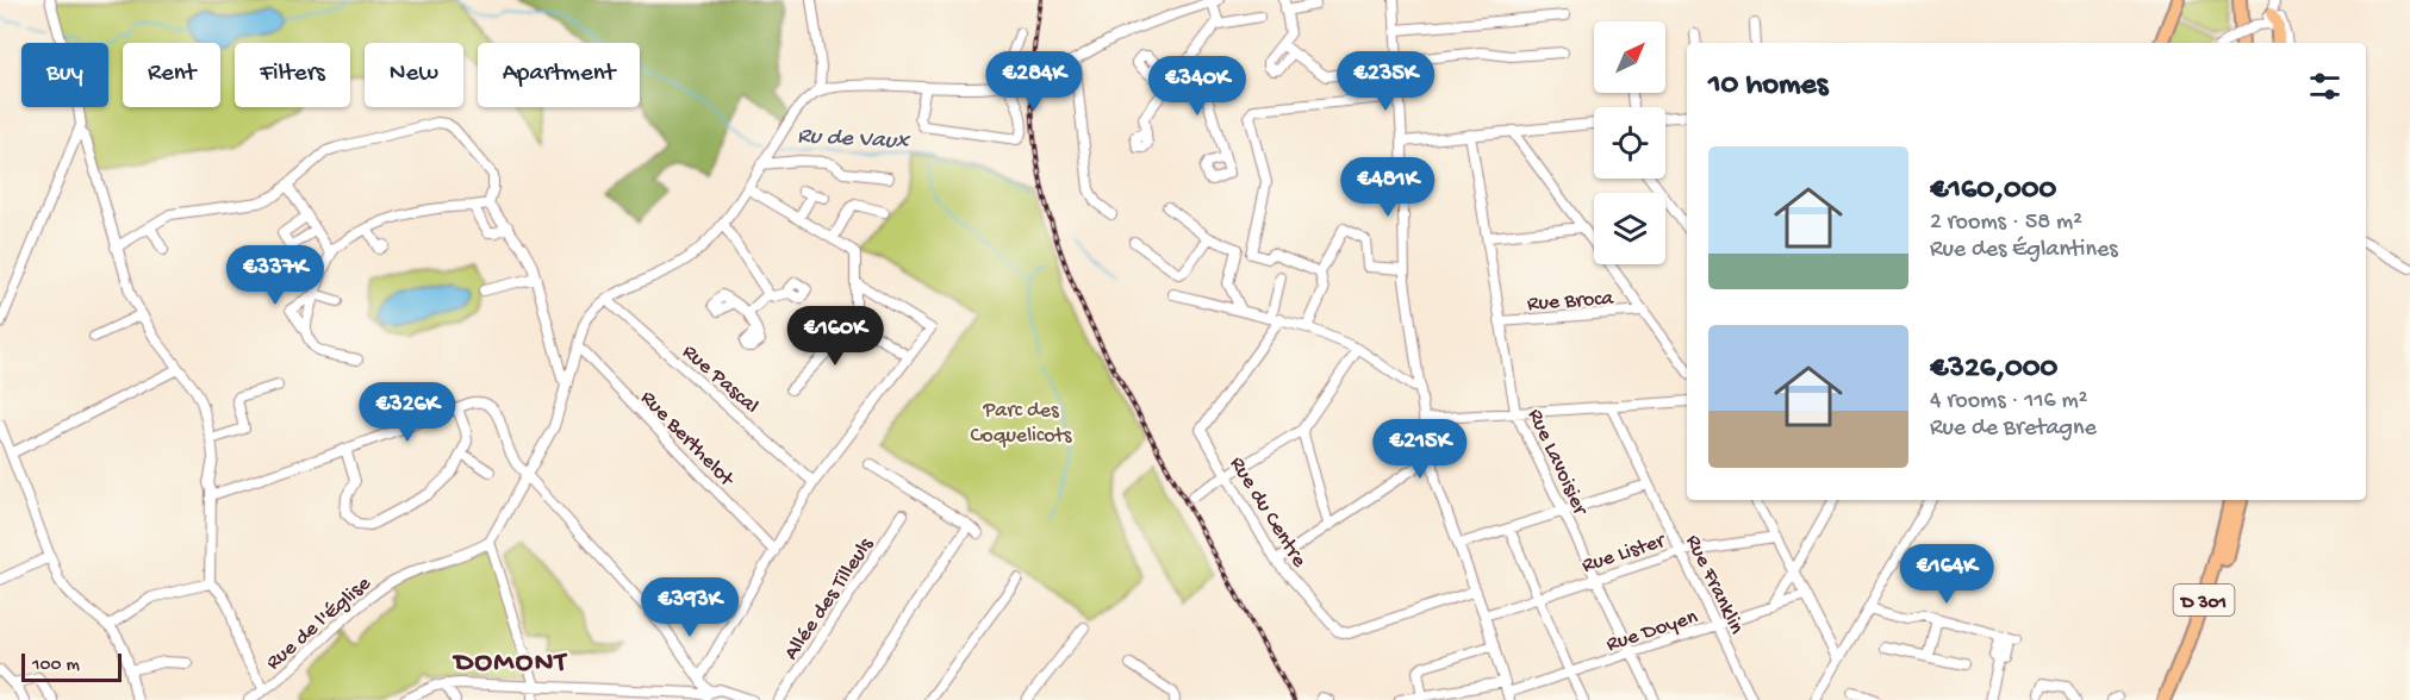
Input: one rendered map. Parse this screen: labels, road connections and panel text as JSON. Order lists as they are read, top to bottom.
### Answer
{
  "streets": {
    "highway": ["D 301"],
    "street": [
      "Rue Broca",
      "Rue Pascal",
      "Rue Berthelot",
      "Rue Lavoisier",
      "Rue du Centre",
      "Rue Lister",
      "Rue Franklin",
      "Allée des Tilleuls",
      "Rue de l'Église",
      "Rue Doyen"
    ]
  },
  "crossings": [
    ["Rue Broca", "Rue Lavoisier"],
    ["Rue Lavoisier", "Rue Lister"],
    ["Rue Lavoisier", "Rue Doyen"],
    ["Rue Lister", "Rue Franklin"],
    ["Rue Franklin", "Rue Doyen"]
  ],
  "districts": ["DOMONT"],
  "water": ["Ru de Vaux"],
  "parks": ["Parc des Coquelicots"],
  "scale_bar": "100 m",
  "north": "top right",
  "page": {
    "chip": [
      "Buy",
      "Rent",
      "Filters",
      "New",
      "Apartment"
    ],
    "heading": "10 homes",
    "price": [
      "€284K",
      "€235K",
      "€340K",
      "€481K",
      "€337K",
      "€160K",
      "€326K",
      "€215K",
      "€164K",
      "€393K"
    ],
    "list": [
      {
        "name": "€160,000",
        "note": "2 rooms · 58 m² · Rue des Églantines"
      },
      {
        "name": "€326,000",
        "note": "4 rooms · 116 m² · Rue de Bretagne"
      }
    ],
    "scale": "100 m"
  }
}
